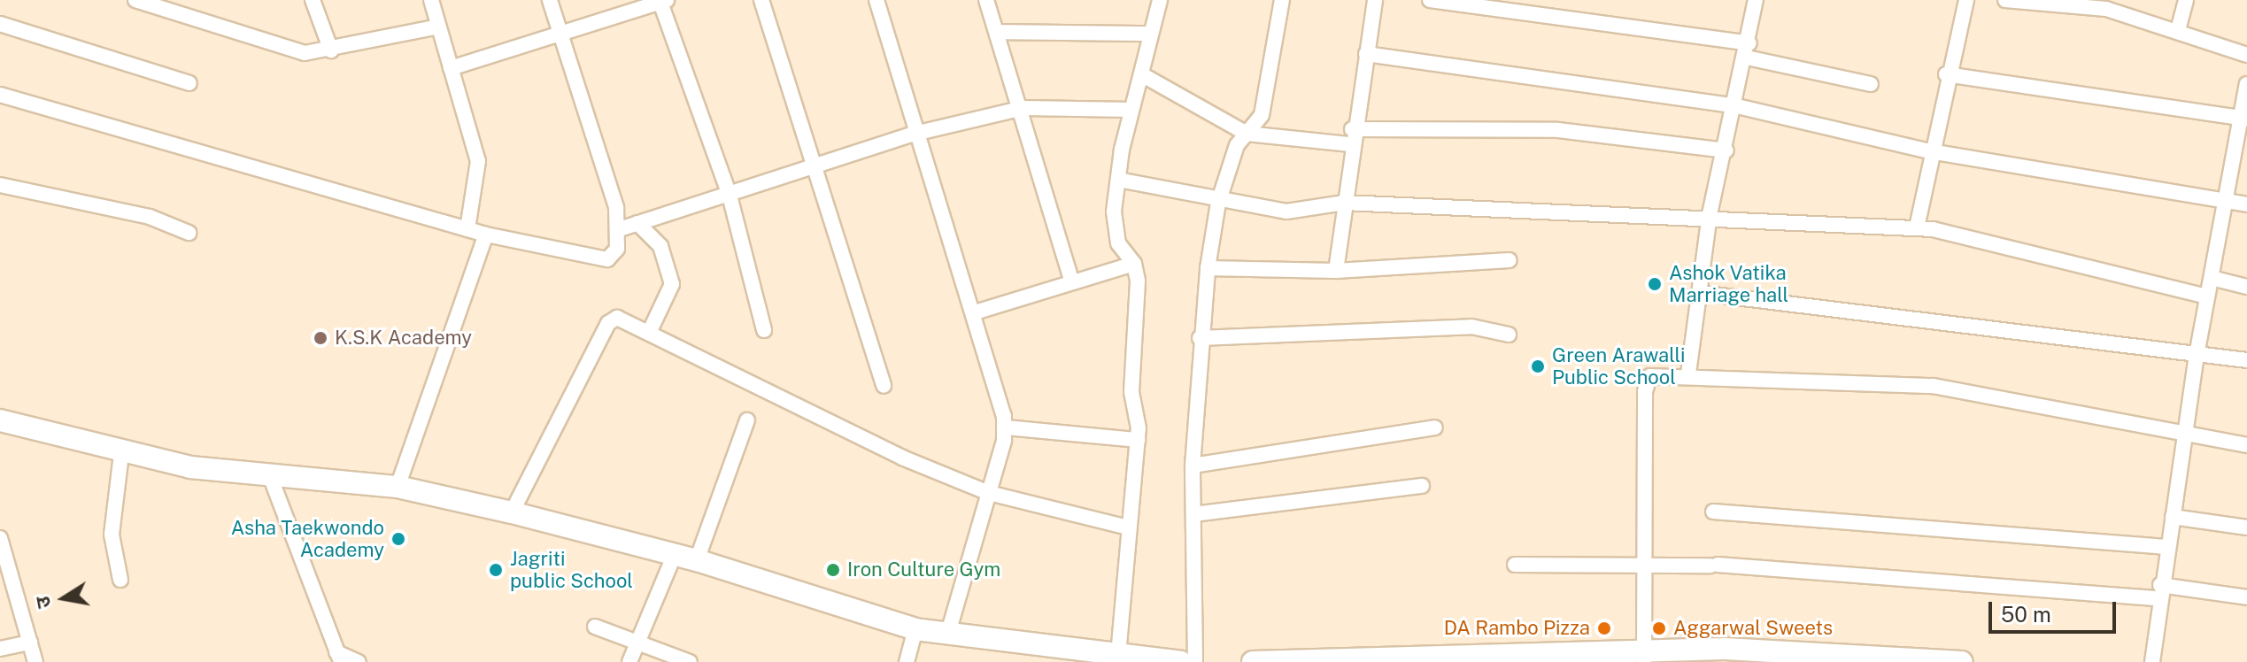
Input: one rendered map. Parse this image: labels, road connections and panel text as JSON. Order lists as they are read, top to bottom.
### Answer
{
  "places": [
    "Ashok Vatika Marriage hall",
    "K.S.K Academy",
    "Green Arawalli Public School",
    "Asha Taekwondo Academy",
    "Jagriti public School",
    "Iron Culture Gym",
    "DA Rambo Pizza",
    "Aggarwal Sweets"
  ],
  "scale_bar": "50 m",
  "north": "left"
}
